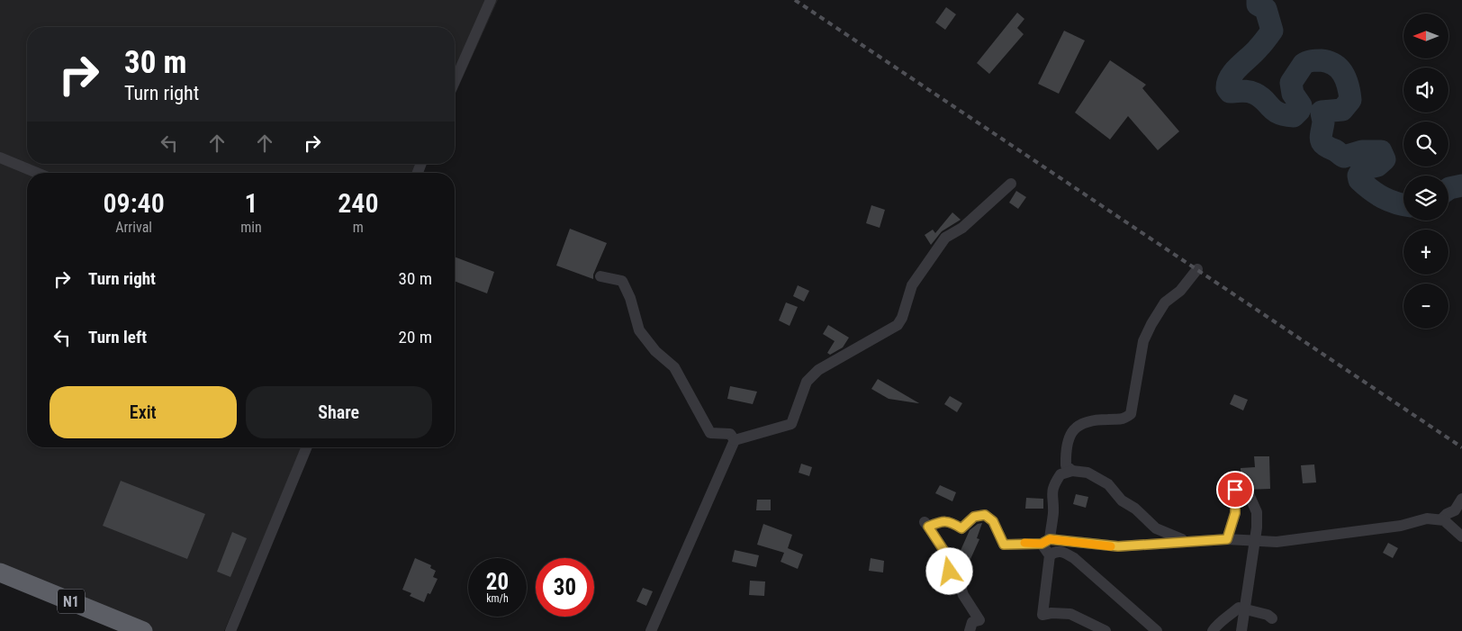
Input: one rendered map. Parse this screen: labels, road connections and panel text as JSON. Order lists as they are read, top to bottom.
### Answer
{
  "streets": {
    "highway": ["N1"]
  },
  "north": "left",
  "page": {
    "map_buttons": ["+", "−"],
    "turn": ["30 m", "Turn right"],
    "eta": [
      "09:40",
      "Arrival",
      "1",
      "min",
      "240",
      "m"
    ],
    "list": [
      {
        "name": "Turn right",
        "value": "30 m"
      },
      {
        "name": "Turn left",
        "value": "20 m"
      }
    ],
    "buttons": ["Exit", "Share"],
    "speed": "20 km/h",
    "limit": "30"
  }
}
